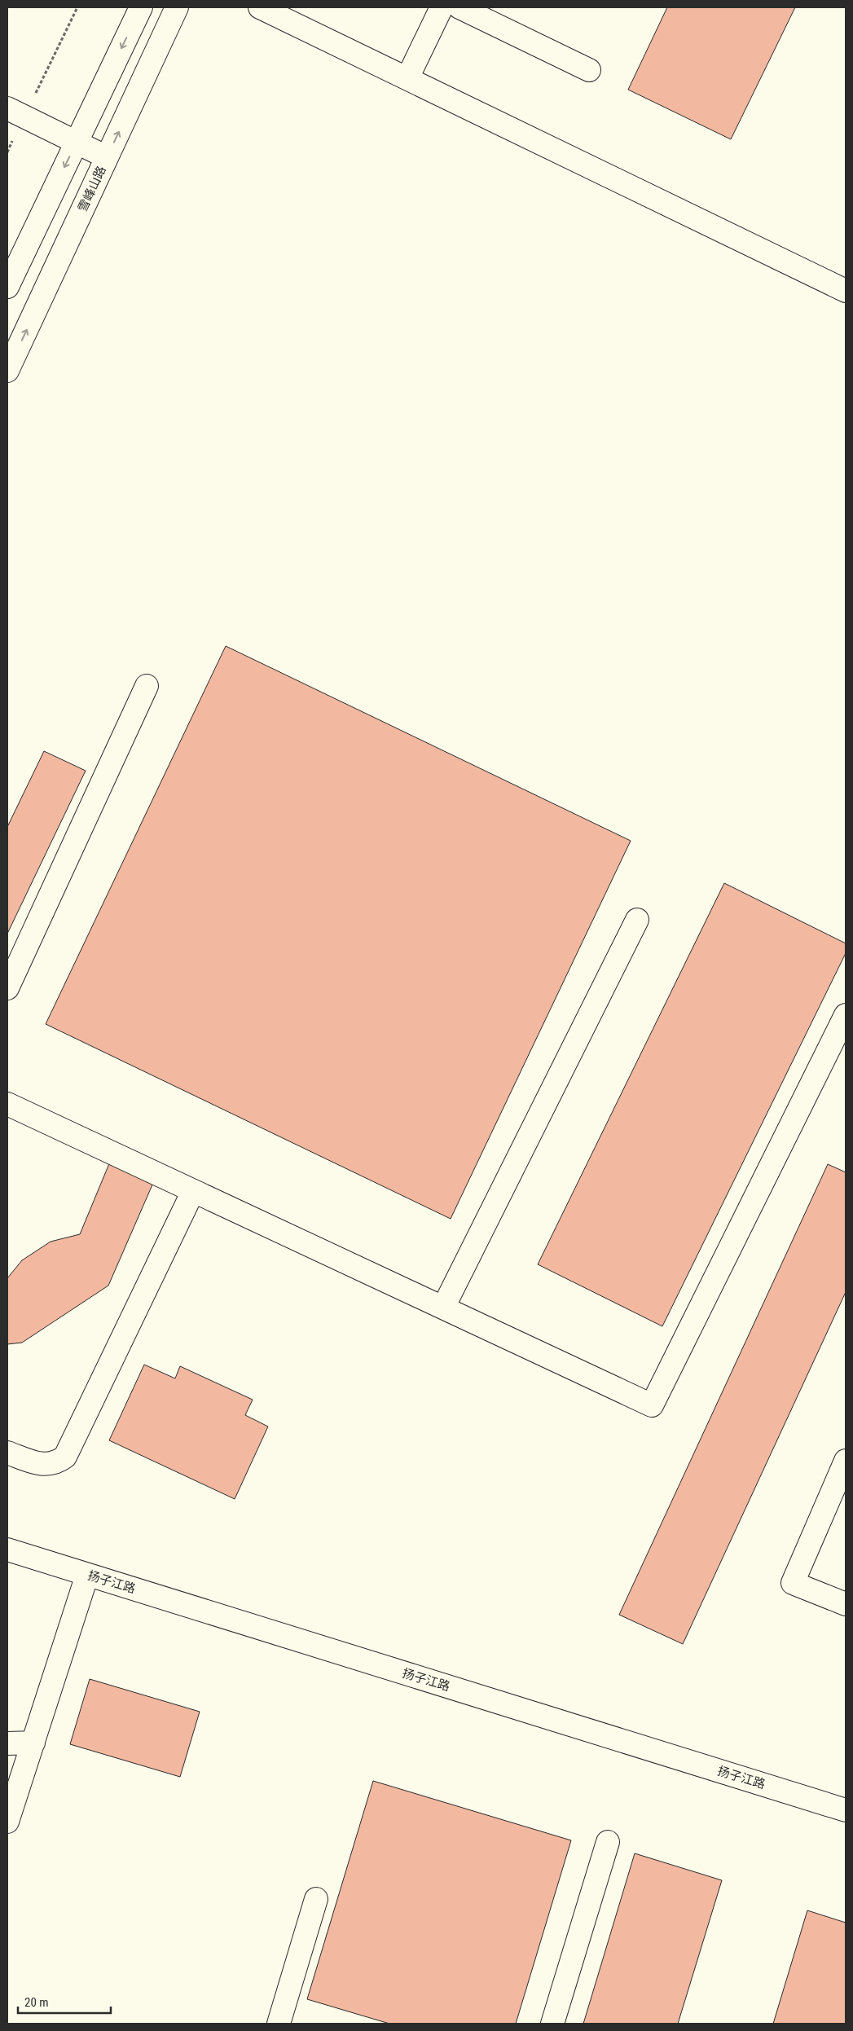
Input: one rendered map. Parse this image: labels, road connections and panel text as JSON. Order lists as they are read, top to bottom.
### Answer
{
  "streets": {
    "street": ["雪峰山路", "扬子江路"]
  },
  "scale_bar": "20 m"
}
